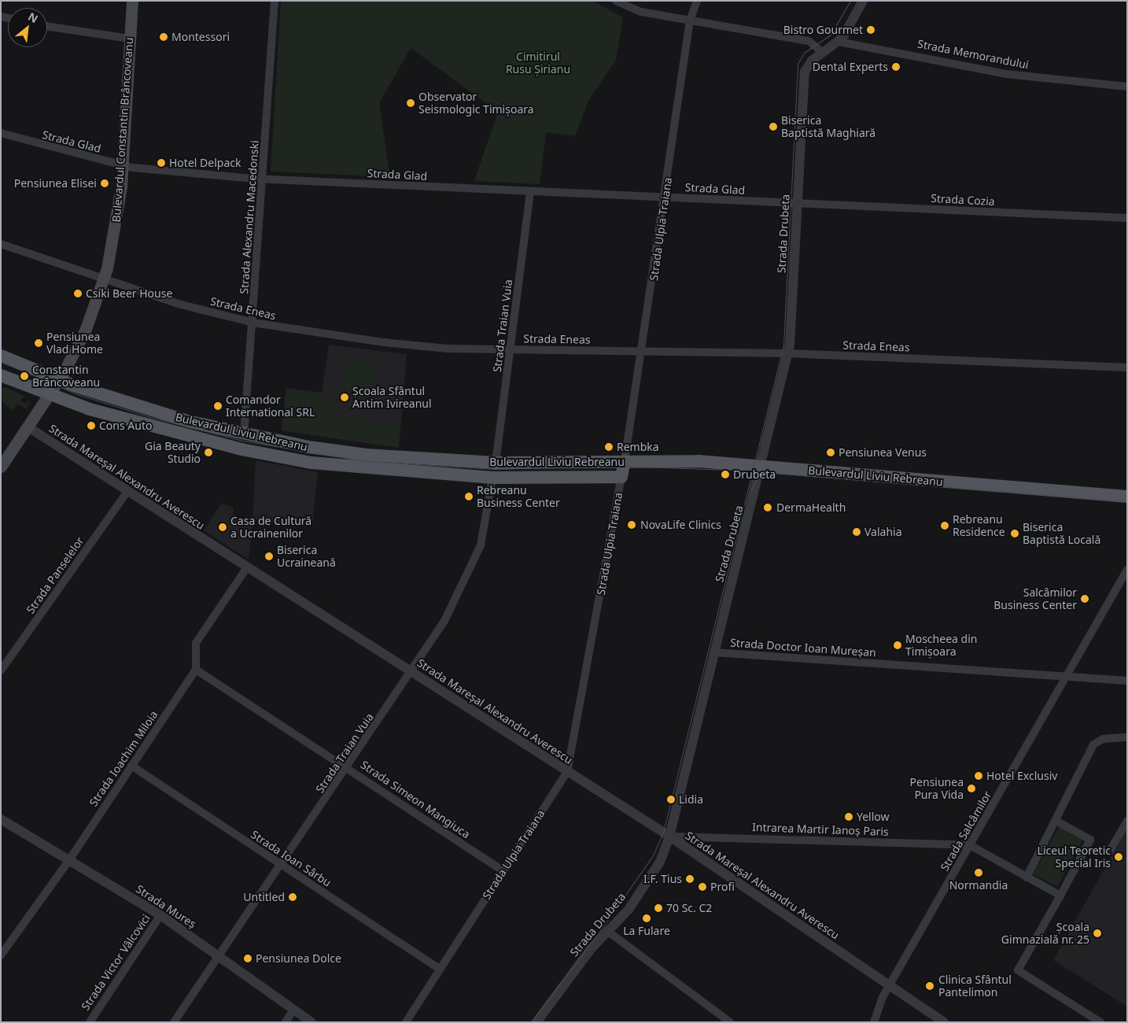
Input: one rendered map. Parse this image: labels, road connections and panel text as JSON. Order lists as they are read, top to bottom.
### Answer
{
  "streets": {
    "main road": ["Bulevardul Constantin Brâncoveanu", "Strada Ulpia Traiana", "Bulevardul Liviu Rebreanu"],
    "street": [
      "Strada Memorandului",
      "Strada Glad",
      "Strada Cozia",
      "Strada Alexandru Macedonski",
      "Strada Drubeta",
      "Strada Eneas",
      "Strada Traian Vuia",
      "Strada Mareșal Alexandru Averescu",
      "Strada Panselelor",
      "Strada Doctor Ioan Mureșan",
      "Strada Ioachim Miloia",
      "Strada Simeon Mangiuca",
      "Intrarea Martir Ianoș Paris",
      "Strada Salcâmilor",
      "Strada Ioan Sârbu",
      "Strada Mureș",
      "Strada Victor Vâlcovici"
    ]
  },
  "crossings": [
    ["Strada Memorandului", "Strada Drubeta"],
    ["Bulevardul Constantin Brâncoveanu", "Strada Glad"],
    ["Bulevardul Constantin Brâncoveanu", "Strada Eneas"],
    ["Bulevardul Constantin Brâncoveanu", "Bulevardul Liviu Rebreanu"],
    ["Bulevardul Constantin Brâncoveanu", "Strada Mareșal Alexandru Averescu"],
    ["Strada Glad", "Strada Cozia"],
    ["Strada Glad", "Strada Alexandru Macedonski"],
    ["Strada Glad", "Strada Ulpia Traiana"],
    ["Strada Glad", "Strada Drubeta"],
    ["Strada Glad", "Strada Traian Vuia"],
    ["Strada Cozia", "Strada Drubeta"],
    ["Strada Alexandru Macedonski", "Strada Eneas"],
    ["Strada Alexandru Macedonski", "Bulevardul Liviu Rebreanu"],
    ["Strada Ulpia Traiana", "Strada Eneas"],
    ["Strada Ulpia Traiana", "Bulevardul Liviu Rebreanu"],
    ["Strada Ulpia Traiana", "Strada Mareșal Alexandru Averescu"],
    ["Strada Ulpia Traiana", "Strada Simeon Mangiuca"],
    ["Strada Ulpia Traiana", "Strada Ioan Sârbu"],
    ["Strada Drubeta", "Strada Eneas"],
    ["Strada Drubeta", "Bulevardul Liviu Rebreanu"],
    ["Strada Drubeta", "Strada Mareșal Alexandru Averescu"],
    ["Strada Drubeta", "Strada Doctor Ioan Mureșan"],
    ["Strada Drubeta", "Intrarea Martir Ianoș Paris"],
    ["Strada Eneas", "Strada Traian Vuia"],
    ["Strada Traian Vuia", "Bulevardul Liviu Rebreanu"],
    ["Strada Traian Vuia", "Strada Mareșal Alexandru Averescu"],
    ["Strada Traian Vuia", "Strada Simeon Mangiuca"],
    ["Strada Traian Vuia", "Strada Ioan Sârbu"],
    ["Strada Traian Vuia", "Strada Mureș"],
    ["Strada Mareșal Alexandru Averescu", "Strada Panselelor"],
    ["Strada Mareșal Alexandru Averescu", "Intrarea Martir Ianoș Paris"],
    ["Strada Mareșal Alexandru Averescu", "Strada Salcâmilor"],
    ["Strada Doctor Ioan Mureșan", "Strada Salcâmilor"],
    ["Strada Ioachim Miloia", "Strada Simeon Mangiuca"],
    ["Strada Ioachim Miloia", "Strada Ioan Sârbu"],
    ["Strada Ioachim Miloia", "Strada Mureș"],
    ["Intrarea Martir Ianoș Paris", "Strada Salcâmilor"],
    ["Strada Mureș", "Strada Victor Vâlcovici"]
  ],
  "parks": ["Cimitirul Rusu Șirianu"],
  "places": [
    "Bistro Gourmet",
    "Montessori",
    "Dental Experts",
    "Observator Seismologic Timișoara",
    "Biserica Baptistă Maghiară",
    "Hotel Delpack",
    "Pensiunea Elisei",
    "Csíki Beer House",
    "Pensiunea Vlad Home",
    "Constantin Brâncoveanu",
    "Școala Sfântul Antim Ivireanul",
    "Comandor International SRL",
    "Cons Auto",
    "Rembka",
    "Gia Beauty Studio",
    "Pensiunea Venus",
    "Drubeta",
    "Rebreanu Business Center",
    "DermaHealth",
    "NovaLife Clinics",
    "Rebreanu Residence",
    "Casa de Cultură a Ucrainenilor",
    "Valahia",
    "Biserica Baptistă Locală",
    "Biserica Ucraineană",
    "Salcâmilor Business Center",
    "Moscheea din Timișoara",
    "Hotel Exclusiv",
    "Pensiunea Pura Vida",
    "Lidia",
    "Yellow",
    "Liceul Teoretic Special Iris",
    "Normandia",
    "I.F. Tius",
    "Profi",
    "Untitled",
    "70 Sc. C2",
    "La Fulare",
    "Școala Gimnazială nr. 25",
    "Pensiunea Dolce",
    "Clinica Sfântul Pantelimon"
  ],
  "north": "top right"
}
